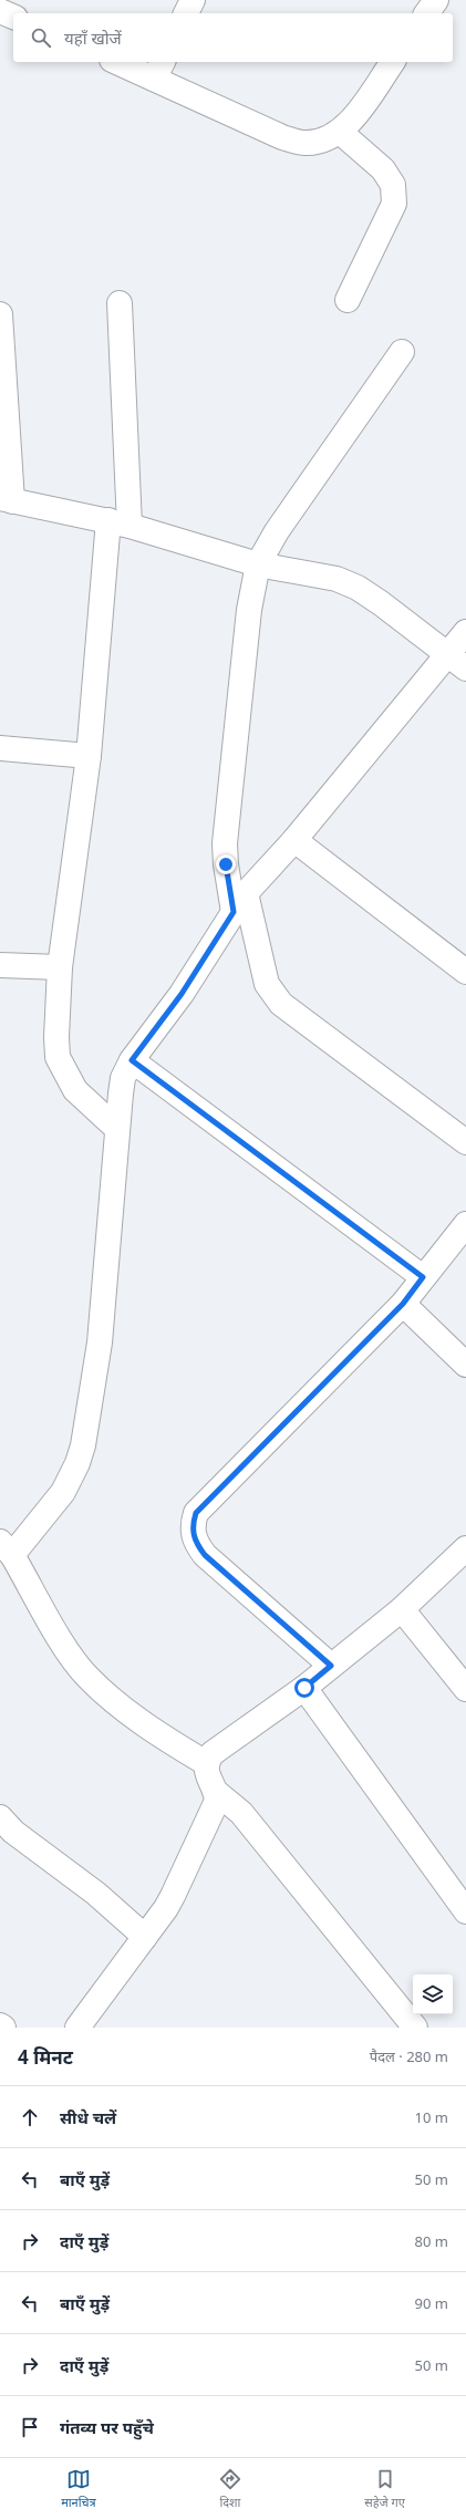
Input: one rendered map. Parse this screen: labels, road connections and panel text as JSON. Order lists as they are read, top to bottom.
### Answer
{
  "page": {
    "search": "यहाँ खोजें",
    "heading": ["4 मिनट", "पैदल · 280 m"],
    "list": [
      ["सीधे चलें", "10 m"],
      ["बाएँ मुड़ें", "50 m"],
      ["दाएँ मुड़ें", "80 m"],
      ["बाएँ मुड़ें", "90 m"],
      ["दाएँ मुड़ें", "50 m"],
      "गंतव्य पर पहुँचे"
    ],
    "nav": ["मानचित्र", "दिशा", "सहेजे गए"]
  }
}
